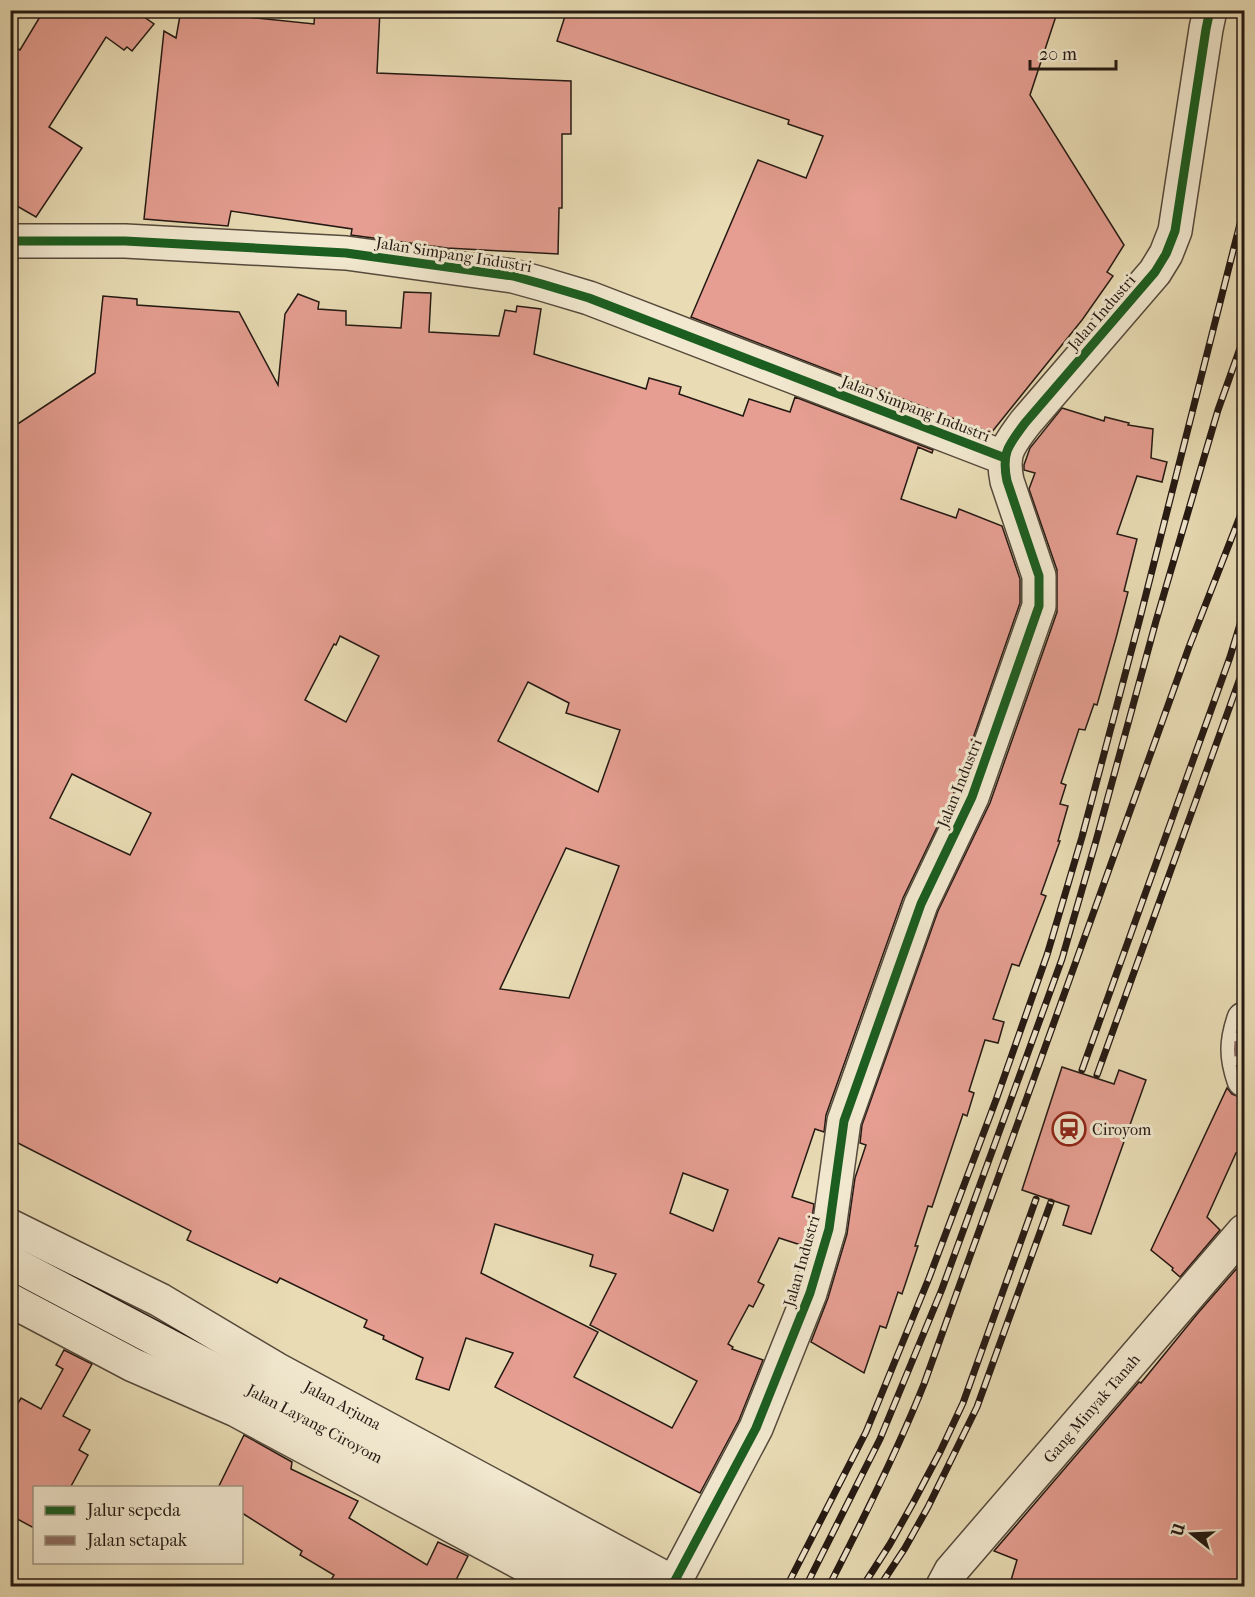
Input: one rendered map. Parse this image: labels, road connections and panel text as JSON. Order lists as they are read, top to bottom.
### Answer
{
  "streets": {
    "street": [
      "Jalan Simpang Industri",
      "Jalan Industri",
      "Jalan Arjuna",
      "Gang Minyak Tanah",
      "Jalan Layang Ciroyom"
    ]
  },
  "crossings": [
    ["Jalan Simpang Industri", "Jalan Industri"],
    ["Jalan Industri", "Jalan Arjuna"]
  ],
  "places": {
    "station": ["Ciroyom"]
  },
  "legend": ["Jalur sepeda", "Jalan setapak"],
  "scale_bar": "20 m",
  "north": "left"
}
